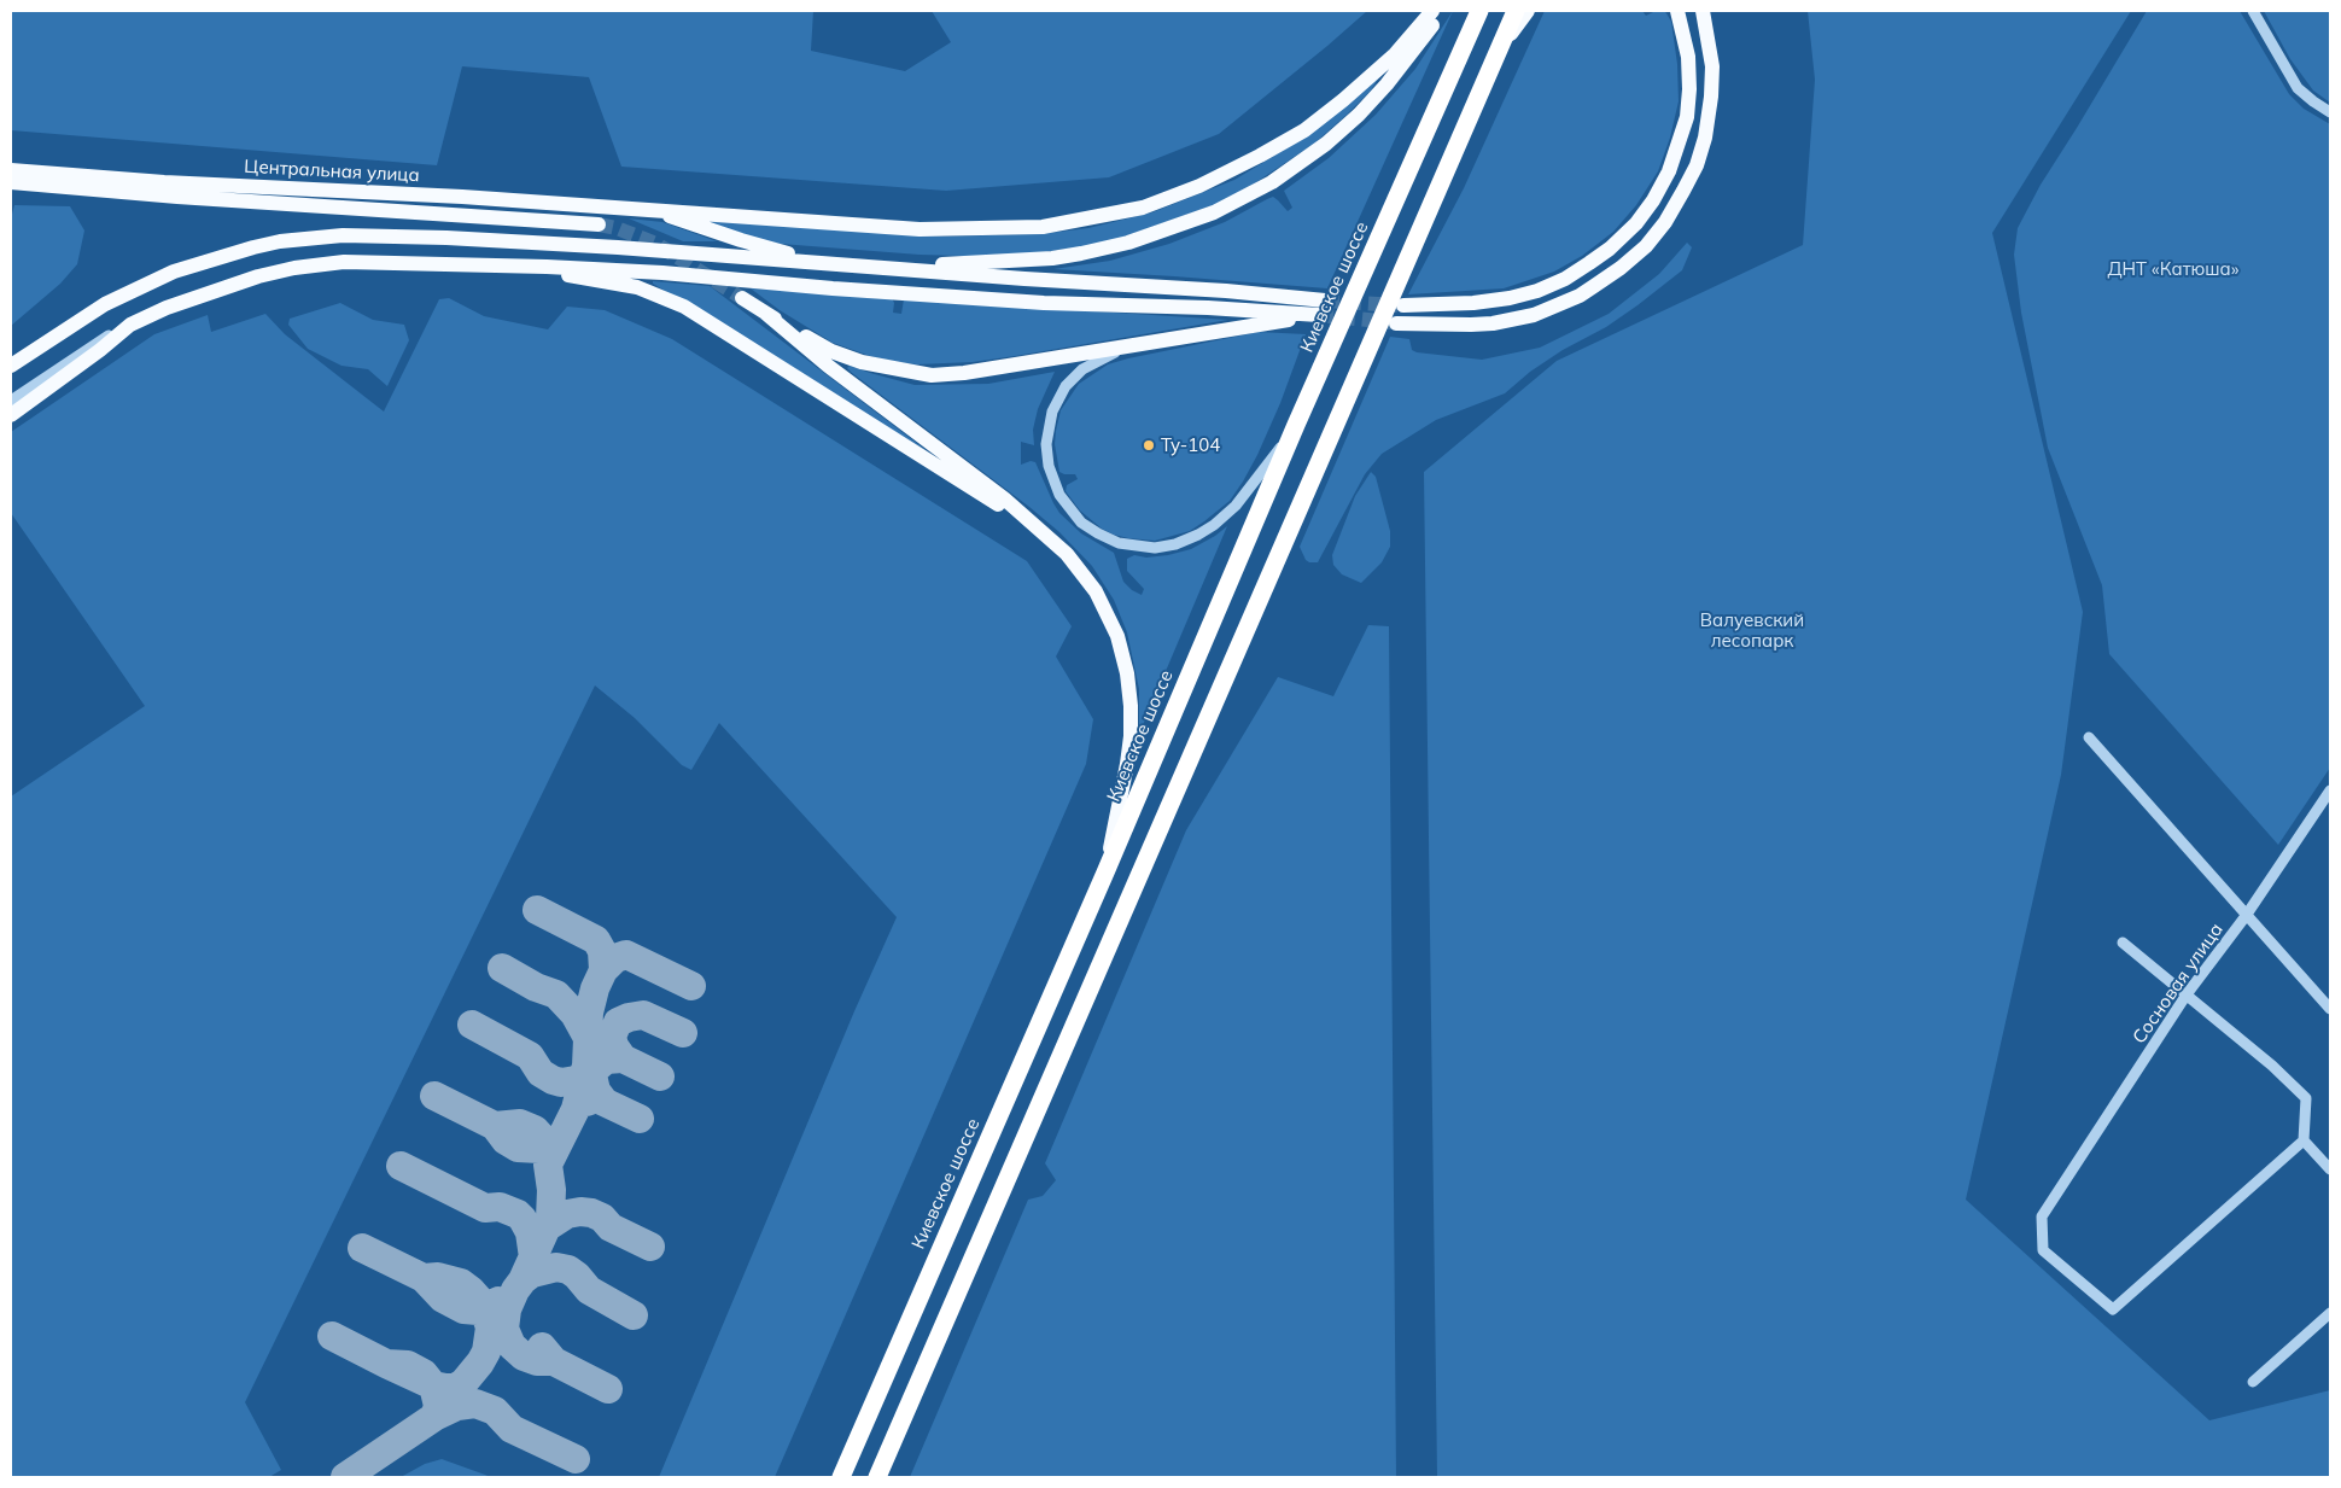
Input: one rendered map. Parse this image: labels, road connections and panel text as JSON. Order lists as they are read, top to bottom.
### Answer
{
  "streets": {
    "highway": ["Киевское шоссе"],
    "main road": ["Центральная улица"],
    "street": ["Сосновая улица"]
  },
  "parks": ["ДНТ «Катюша»", "Валуевский лесопарк"],
  "places": ["Ту-104"]
}
